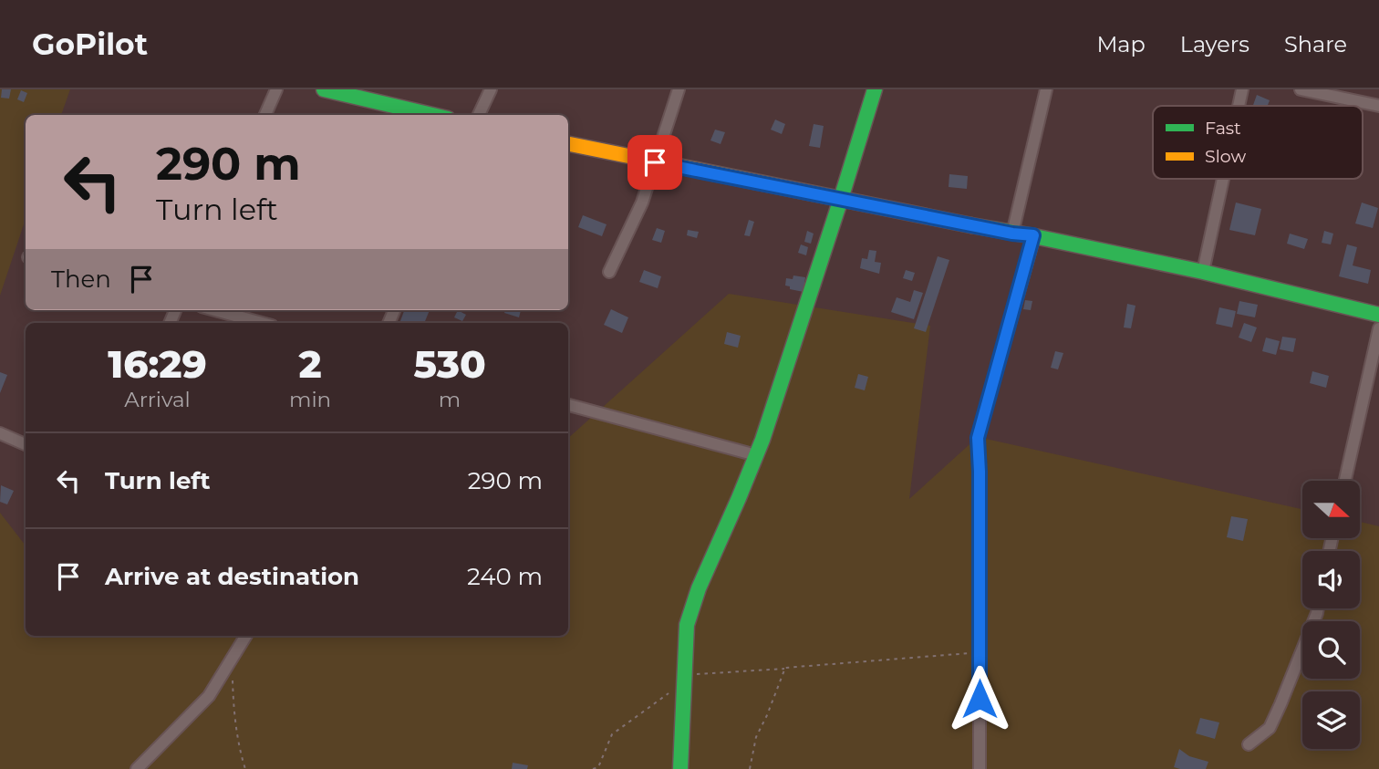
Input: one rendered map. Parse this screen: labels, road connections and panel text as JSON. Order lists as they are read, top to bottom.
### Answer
{
  "legend": ["Fast", "Slow"],
  "north": "right",
  "page": {
    "header": "GoPilot",
    "nav": ["Map", "Layers", "Share"],
    "turn": ["290 m", "Turn left"],
    "then": "Then",
    "eta": [
      "16:29",
      "Arrival",
      "2",
      "min",
      "530",
      "m"
    ],
    "list": [
      {
        "name": "Turn left",
        "value": "290 m"
      },
      {
        "name": "Arrive at destination",
        "value": "240 m"
      }
    ]
  }
}
